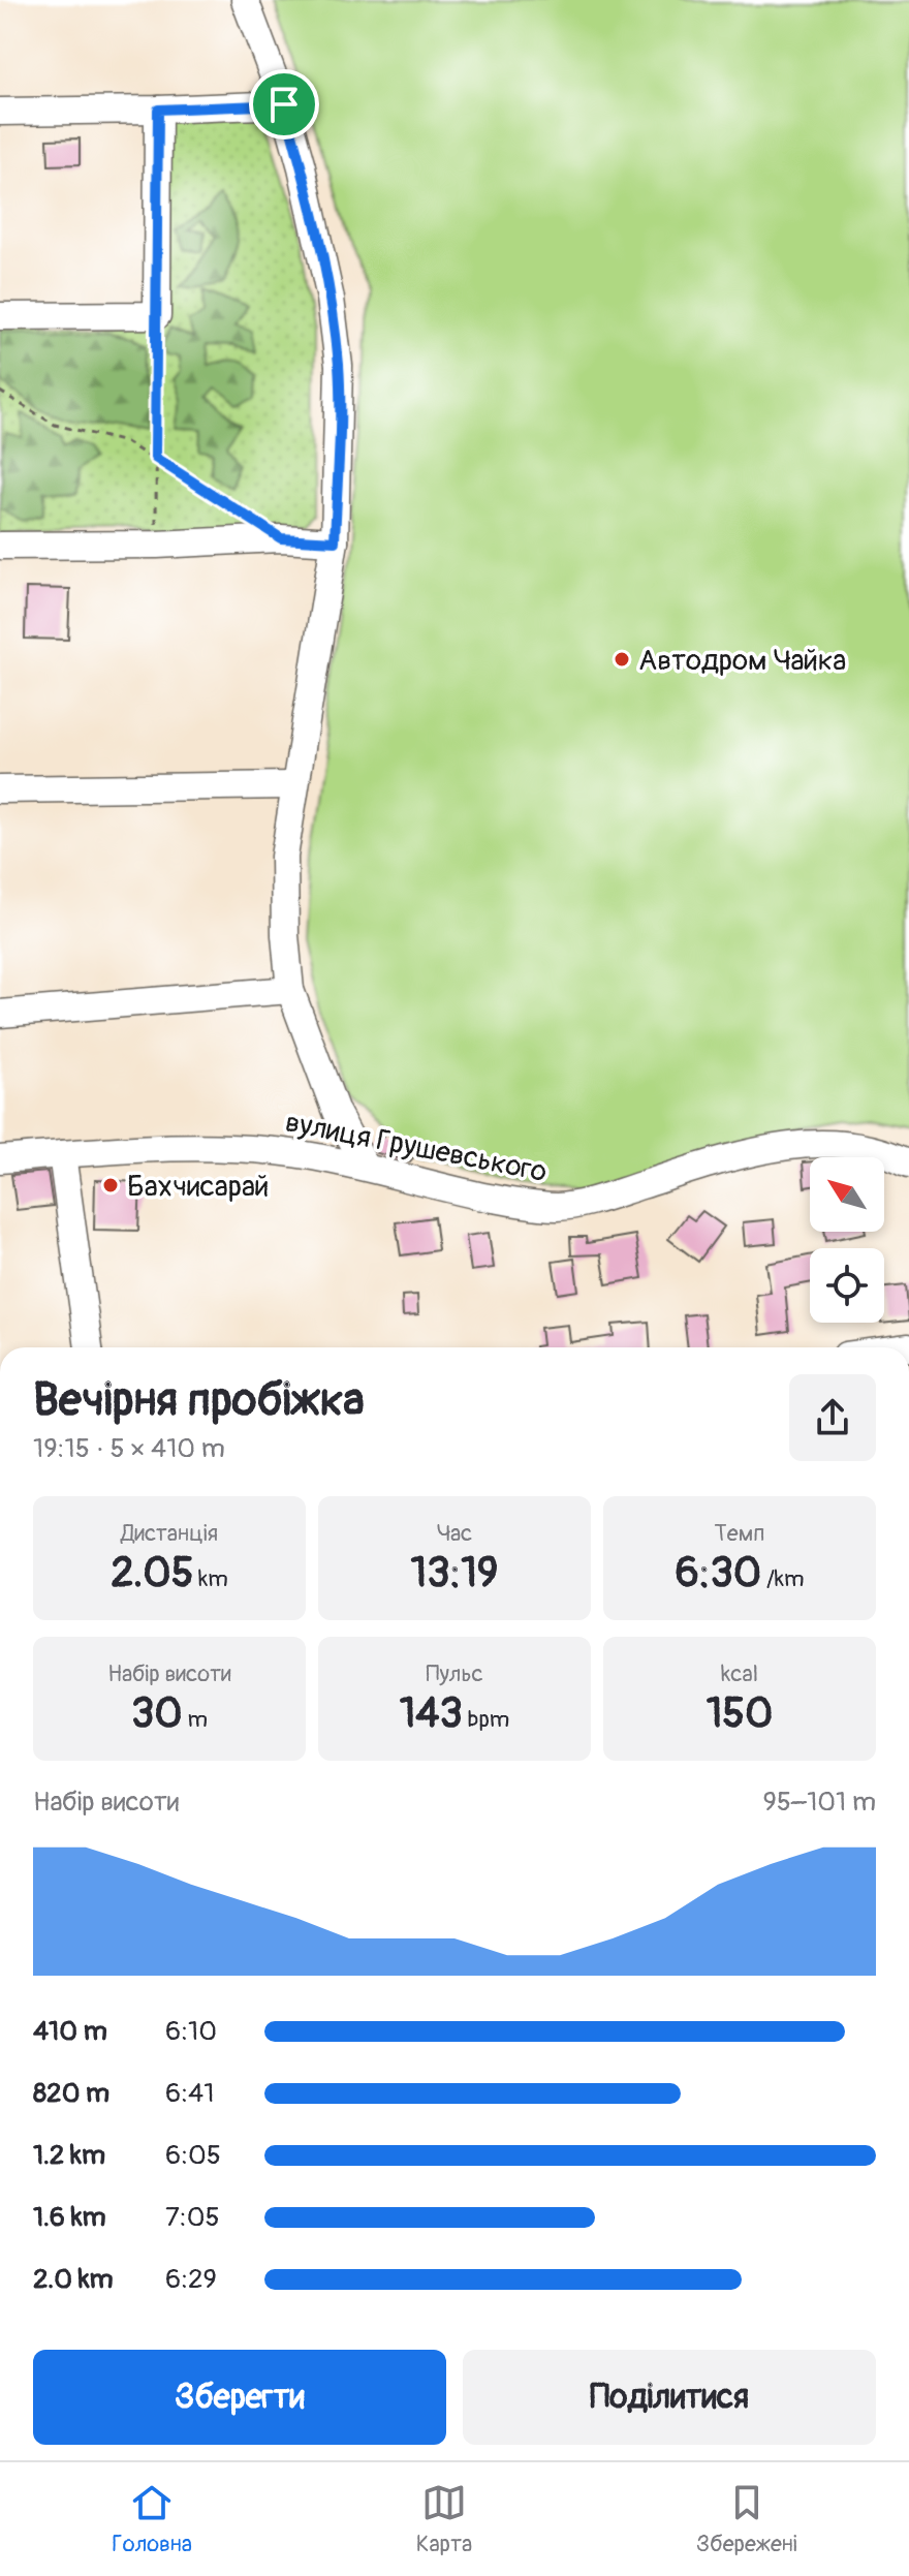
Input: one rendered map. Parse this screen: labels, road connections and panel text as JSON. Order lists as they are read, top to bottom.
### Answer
{
  "streets": {
    "street": ["вулиця Грушевського"]
  },
  "places": ["Автодром Чайка", "Бахчисарай"],
  "north": "top left",
  "page": {
    "heading": ["Вечірня пробіжка", "19:15 · 5 × 410 m"],
    "stats": [
      ["Дистанція", "2.05 km"],
      ["Час", "13:19"],
      ["Темп", "6:30 /km"],
      ["Набір висоти", "30 m"],
      ["Пульс", "143 bpm"],
      ["kcal", "150"]
    ],
    "chart": ["Набір висоти", "95–101 m"],
    "list": [
      {
        "name": "410 m",
        "note": "6:10"
      },
      {
        "name": "820 m",
        "note": "6:41"
      },
      {
        "name": "1.2 km",
        "note": "6:05"
      },
      {
        "name": "1.6 km",
        "note": "7:05"
      },
      {
        "name": "2.0 km",
        "note": "6:29"
      }
    ],
    "buttons": ["Зберегти", "Поділитися"],
    "tabs": ["Головна", "Карта", "Збережені"]
  }
}
